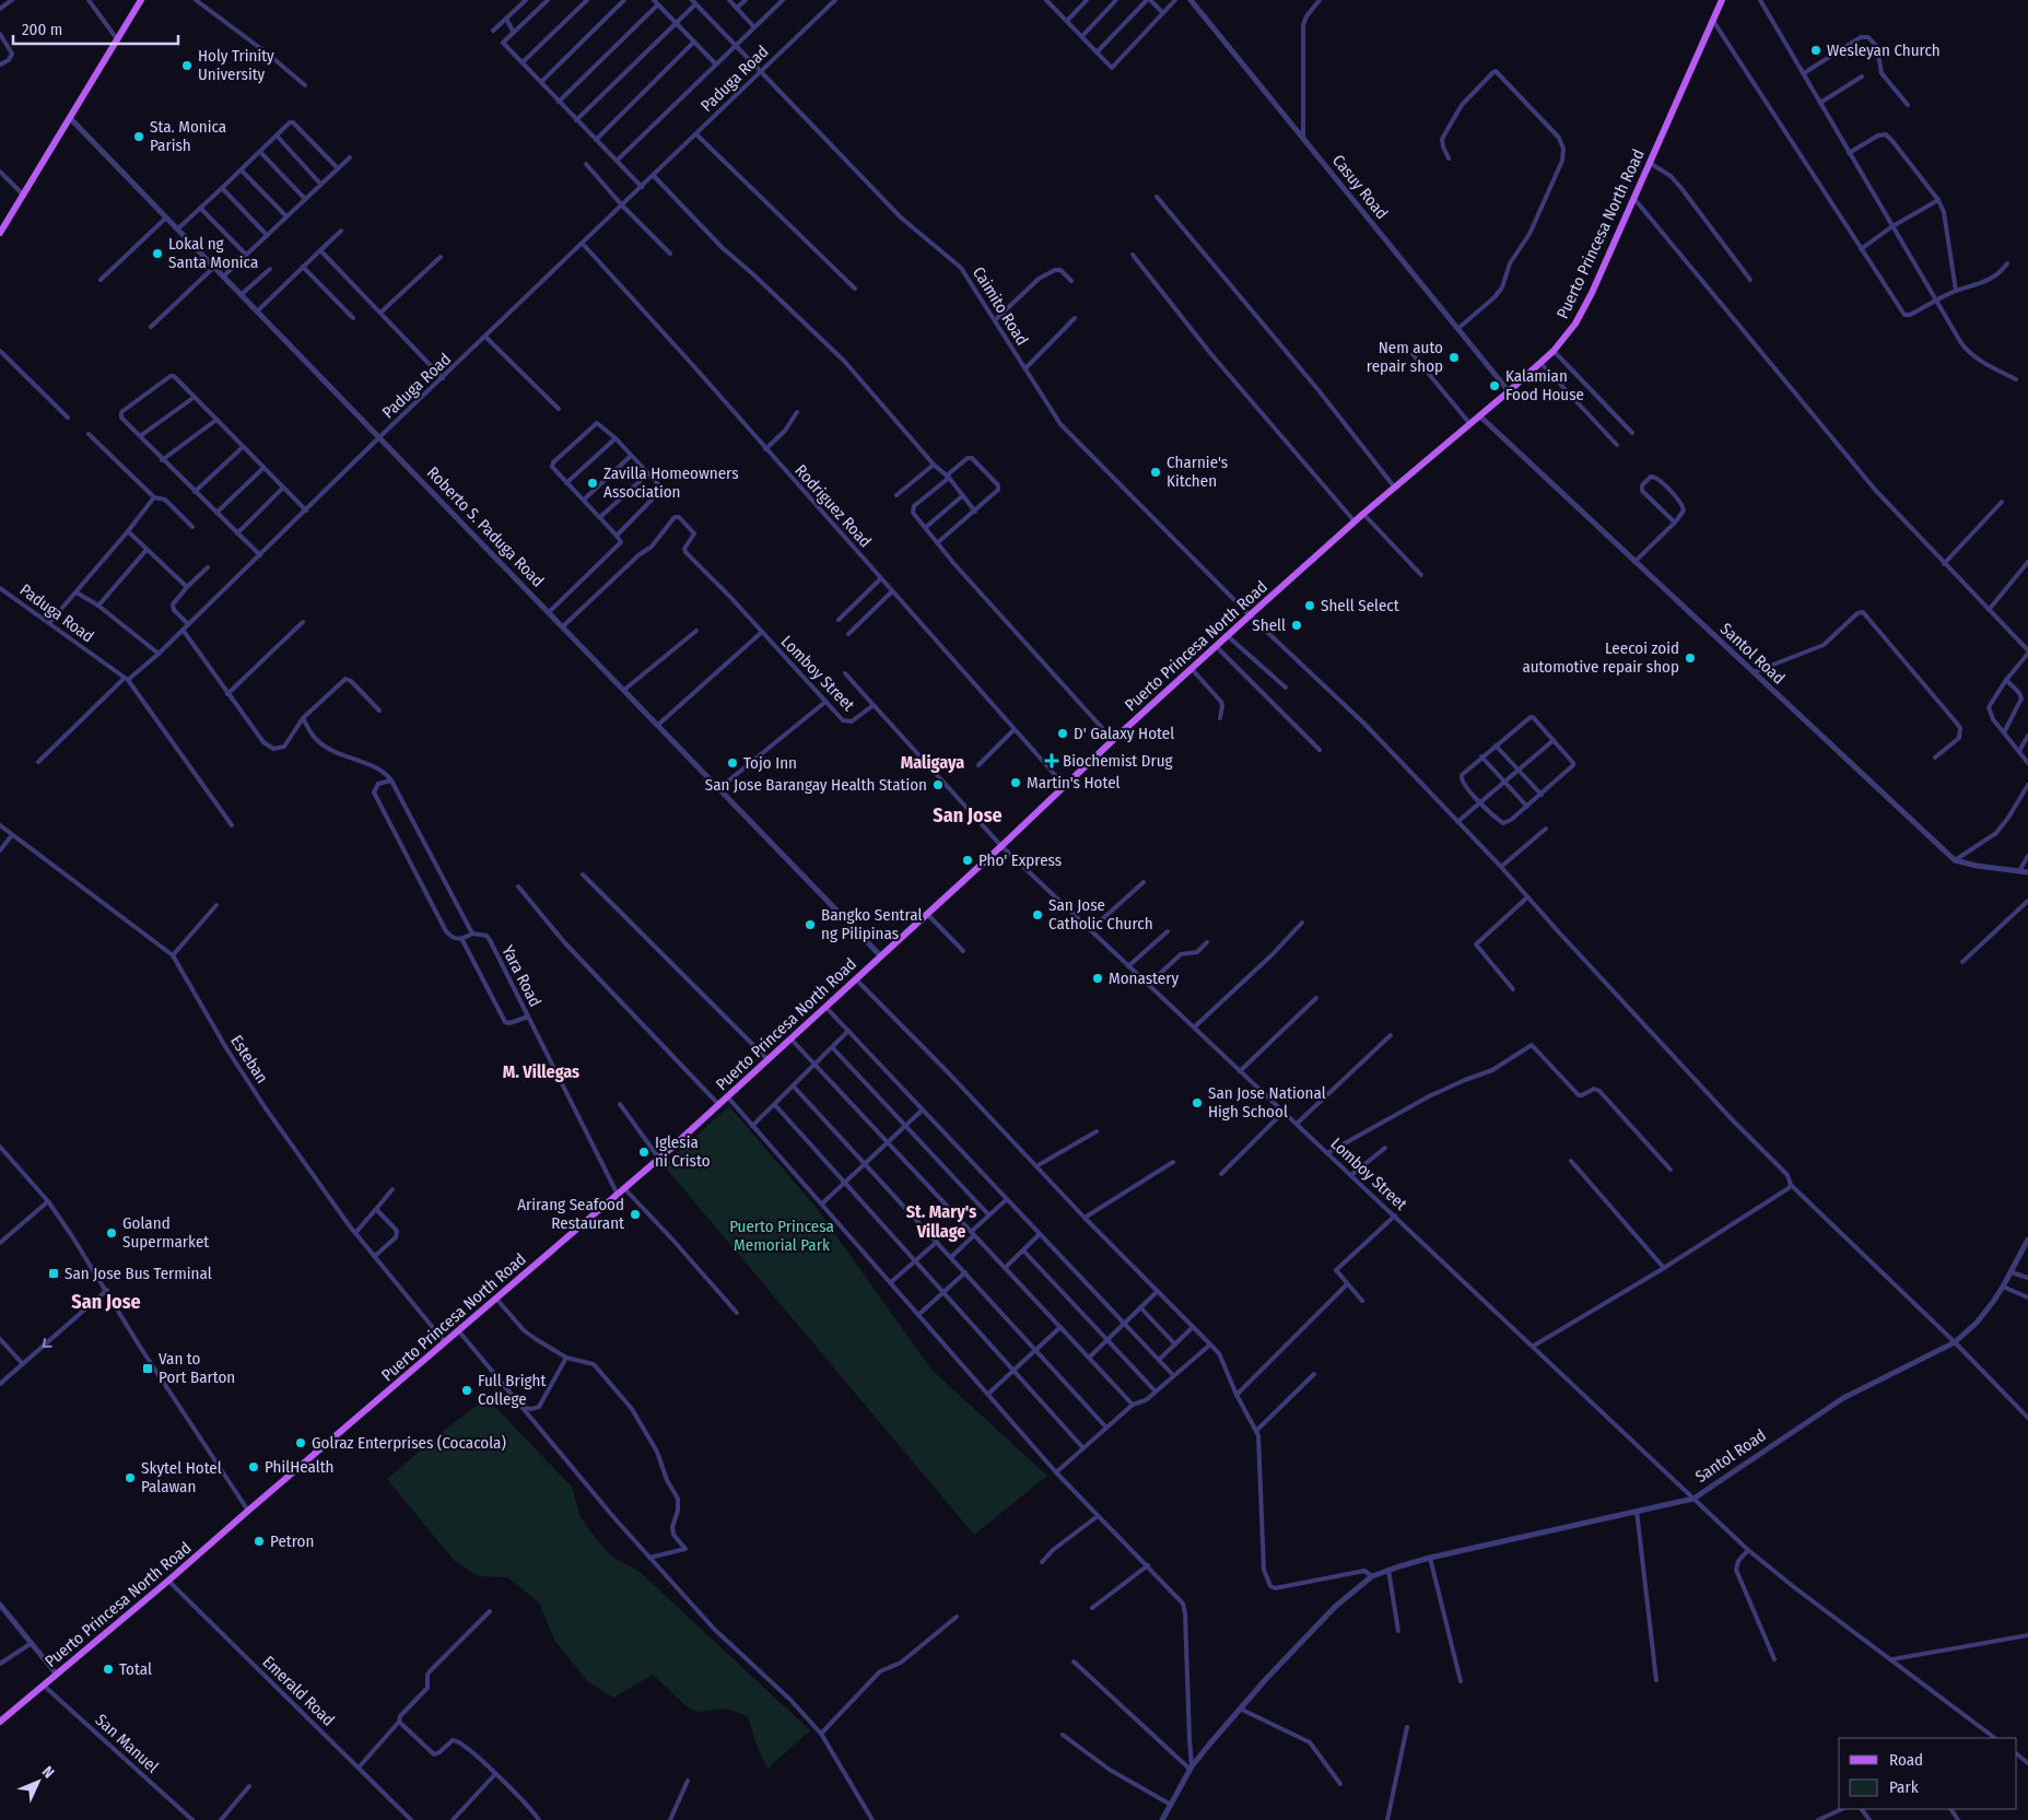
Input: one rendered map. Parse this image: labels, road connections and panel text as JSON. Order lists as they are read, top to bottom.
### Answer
{
  "streets": {
    "main road": ["Puerto Princesa North Road"],
    "street": [
      "Paduga Road",
      "Casuy Road",
      "Caimito Road",
      "Rodriguez Road",
      "Roberto S. Paduga Road",
      "Santol Road",
      "Lomboy Street",
      "Yara Road",
      "Esteban",
      "Emerald Road",
      "San Manuel"
    ]
  },
  "crossings": [
    ["Paduga Road", "Caimito Road"],
    ["Paduga Road", "Rodriguez Road"],
    ["Paduga Road", "Roberto S. Paduga Road"],
    ["Casuy Road", "Puerto Princesa North Road"],
    ["Puerto Princesa North Road", "Caimito Road"],
    ["Puerto Princesa North Road", "Rodriguez Road"],
    ["Puerto Princesa North Road", "Roberto S. Paduga Road"],
    ["Puerto Princesa North Road", "Santol Road"],
    ["Puerto Princesa North Road", "Lomboy Street"],
    ["Puerto Princesa North Road", "Yara Road"],
    ["Puerto Princesa North Road", "Esteban"],
    ["Puerto Princesa North Road", "Emerald Road"],
    ["Puerto Princesa North Road", "San Manuel"],
    ["Caimito Road", "Santol Road"],
    ["Roberto S. Paduga Road", "Lomboy Street"],
    ["Santol Road", "Lomboy Street"]
  ],
  "districts": [
    "Maligaya",
    "San Jose",
    "M. Villegas",
    "St. Mary's Village",
    "San Jose"
  ],
  "parks": ["Puerto Princesa Memorial Park"],
  "places": {
    "other": [
      "Wesleyan Church",
      "Holy Trinity University",
      "Sta. Monica Parish",
      "Lokal ng Santa Monica",
      "Nem auto repair shop",
      "Kalamian Food House",
      "Charnie's Kitchen",
      "Zavilla Homeowners Association",
      "Shell Select",
      "Shell",
      "Leecoi zoid automotive repair shop",
      "D' Galaxy Hotel",
      "Tojo Inn",
      "Martin's Hotel",
      "San Jose Barangay Health Station",
      "Pho' Express",
      "San Jose Catholic Church",
      "Bangko Sentral ng Pilipinas",
      "Monastery",
      "San Jose National High School",
      "Iglesia ni Cristo",
      "Arirang Seafood Restaurant",
      "Goland Supermarket",
      "Full Bright College",
      "Golraz Enterprises (Cocacola)",
      "PhilHealth",
      "Skytel Hotel Palawan",
      "Petron",
      "Total"
    ],
    "health": ["Biochemist Drug"],
    "transit": ["San Jose Bus Terminal", "Van to Port Barton"]
  },
  "legend": ["Road", "Park"],
  "scale_bar": "200 m",
  "north": "top right"
}
